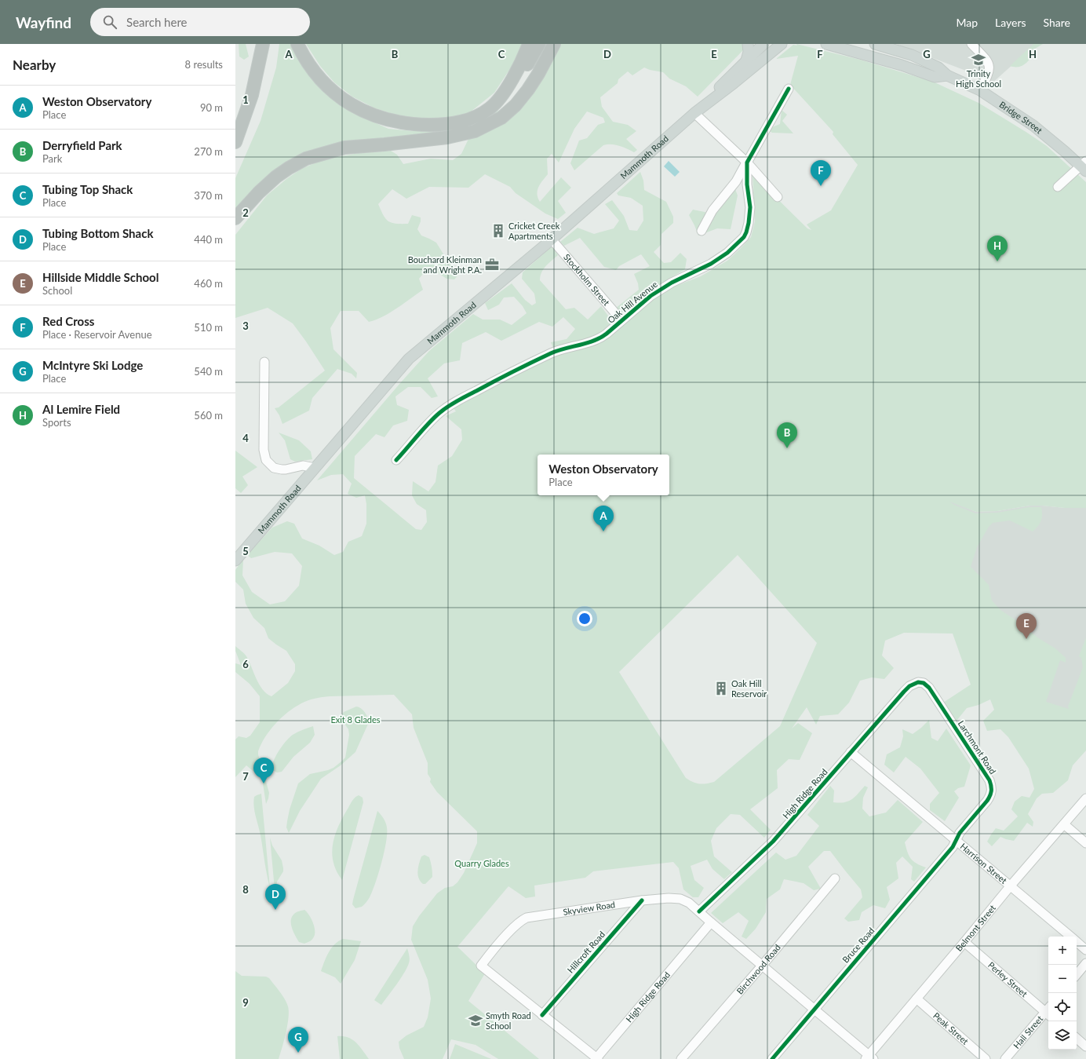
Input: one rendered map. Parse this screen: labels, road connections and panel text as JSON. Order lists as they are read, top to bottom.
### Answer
{
  "streets": {
    "main road": ["Bridge Street", "Mammoth Road"],
    "street": [
      "Stockholm Street",
      "Oak Hill Avenue",
      "Larchmont Road",
      "High Ridge Road",
      "Harrison Street",
      "Skyview Road",
      "Belmont Street",
      "Bruce Road",
      "Hillcroft Road",
      "Birchwood Road",
      "Perley Street",
      "Peak Street",
      "Hall Street"
    ]
  },
  "crossings": [
    ["Mammoth Road", "Stockholm Street"],
    ["Stockholm Street", "Oak Hill Avenue"],
    ["Larchmont Road", "High Ridge Road"],
    ["Larchmont Road", "Harrison Street"],
    ["Larchmont Road", "Bruce Road"],
    ["High Ridge Road", "Harrison Street"],
    ["High Ridge Road", "Skyview Road"],
    ["Harrison Street", "Belmont Street"],
    ["Harrison Street", "Bruce Road"],
    ["Skyview Road", "Belmont Street"],
    ["Skyview Road", "Bruce Road"],
    ["Skyview Road", "Hillcroft Road"],
    ["Skyview Road", "Birchwood Road"],
    ["Belmont Street", "Perley Street"],
    ["Belmont Street", "Peak Street"]
  ],
  "parks": ["Exit 8 Glades", "Quarry Glades"],
  "places": {
    "school or university": ["Trinity High School", "Smyth Road School"],
    "building": ["Cricket Creek Apartments", "Oak Hill Reservoir"],
    "office": ["Bouchard Kleinman and Wright P.A."]
  },
  "page": {
    "header": "Wayfind",
    "search": "Search here",
    "nav": ["Map", "Layers", "Share"],
    "heading": ["Nearby", "8 results"],
    "list": [
      {
        "mark": "A",
        "name": "Weston Observatory",
        "note": "Place",
        "value": "90 m"
      },
      {
        "mark": "B",
        "name": "Derryfield Park",
        "note": "Park",
        "value": "270 m"
      },
      {
        "mark": "C",
        "name": "Tubing Top Shack",
        "note": "Place",
        "value": "370 m"
      },
      {
        "mark": "D",
        "name": "Tubing Bottom Shack",
        "note": "Place",
        "value": "440 m"
      },
      {
        "mark": "E",
        "name": "Hillside Middle School",
        "note": "School",
        "value": "460 m"
      },
      {
        "mark": "F",
        "name": "Red Cross",
        "note": "Place · Reservoir Avenue",
        "value": "510 m"
      },
      {
        "mark": "G",
        "name": "McIntyre Ski Lodge",
        "note": "Place",
        "value": "540 m"
      },
      {
        "mark": "H",
        "name": "Al Lemire Field",
        "note": "Sports",
        "value": "560 m"
      }
    ],
    "pins": [
      "F",
      "H",
      "B",
      "A",
      "E",
      "C",
      "D",
      "G"
    ],
    "popup": ["Weston Observatory", "Place"],
    "map_buttons": ["+", "−"]
  },
  "grid": {
    "columns": [
      "A",
      "B",
      "C",
      "D",
      "E",
      "F",
      "G",
      "H"
    ],
    "rows": [
      "1",
      "2",
      "3",
      "4",
      "5",
      "6",
      "7",
      "8",
      "9"
    ]
  }
}
